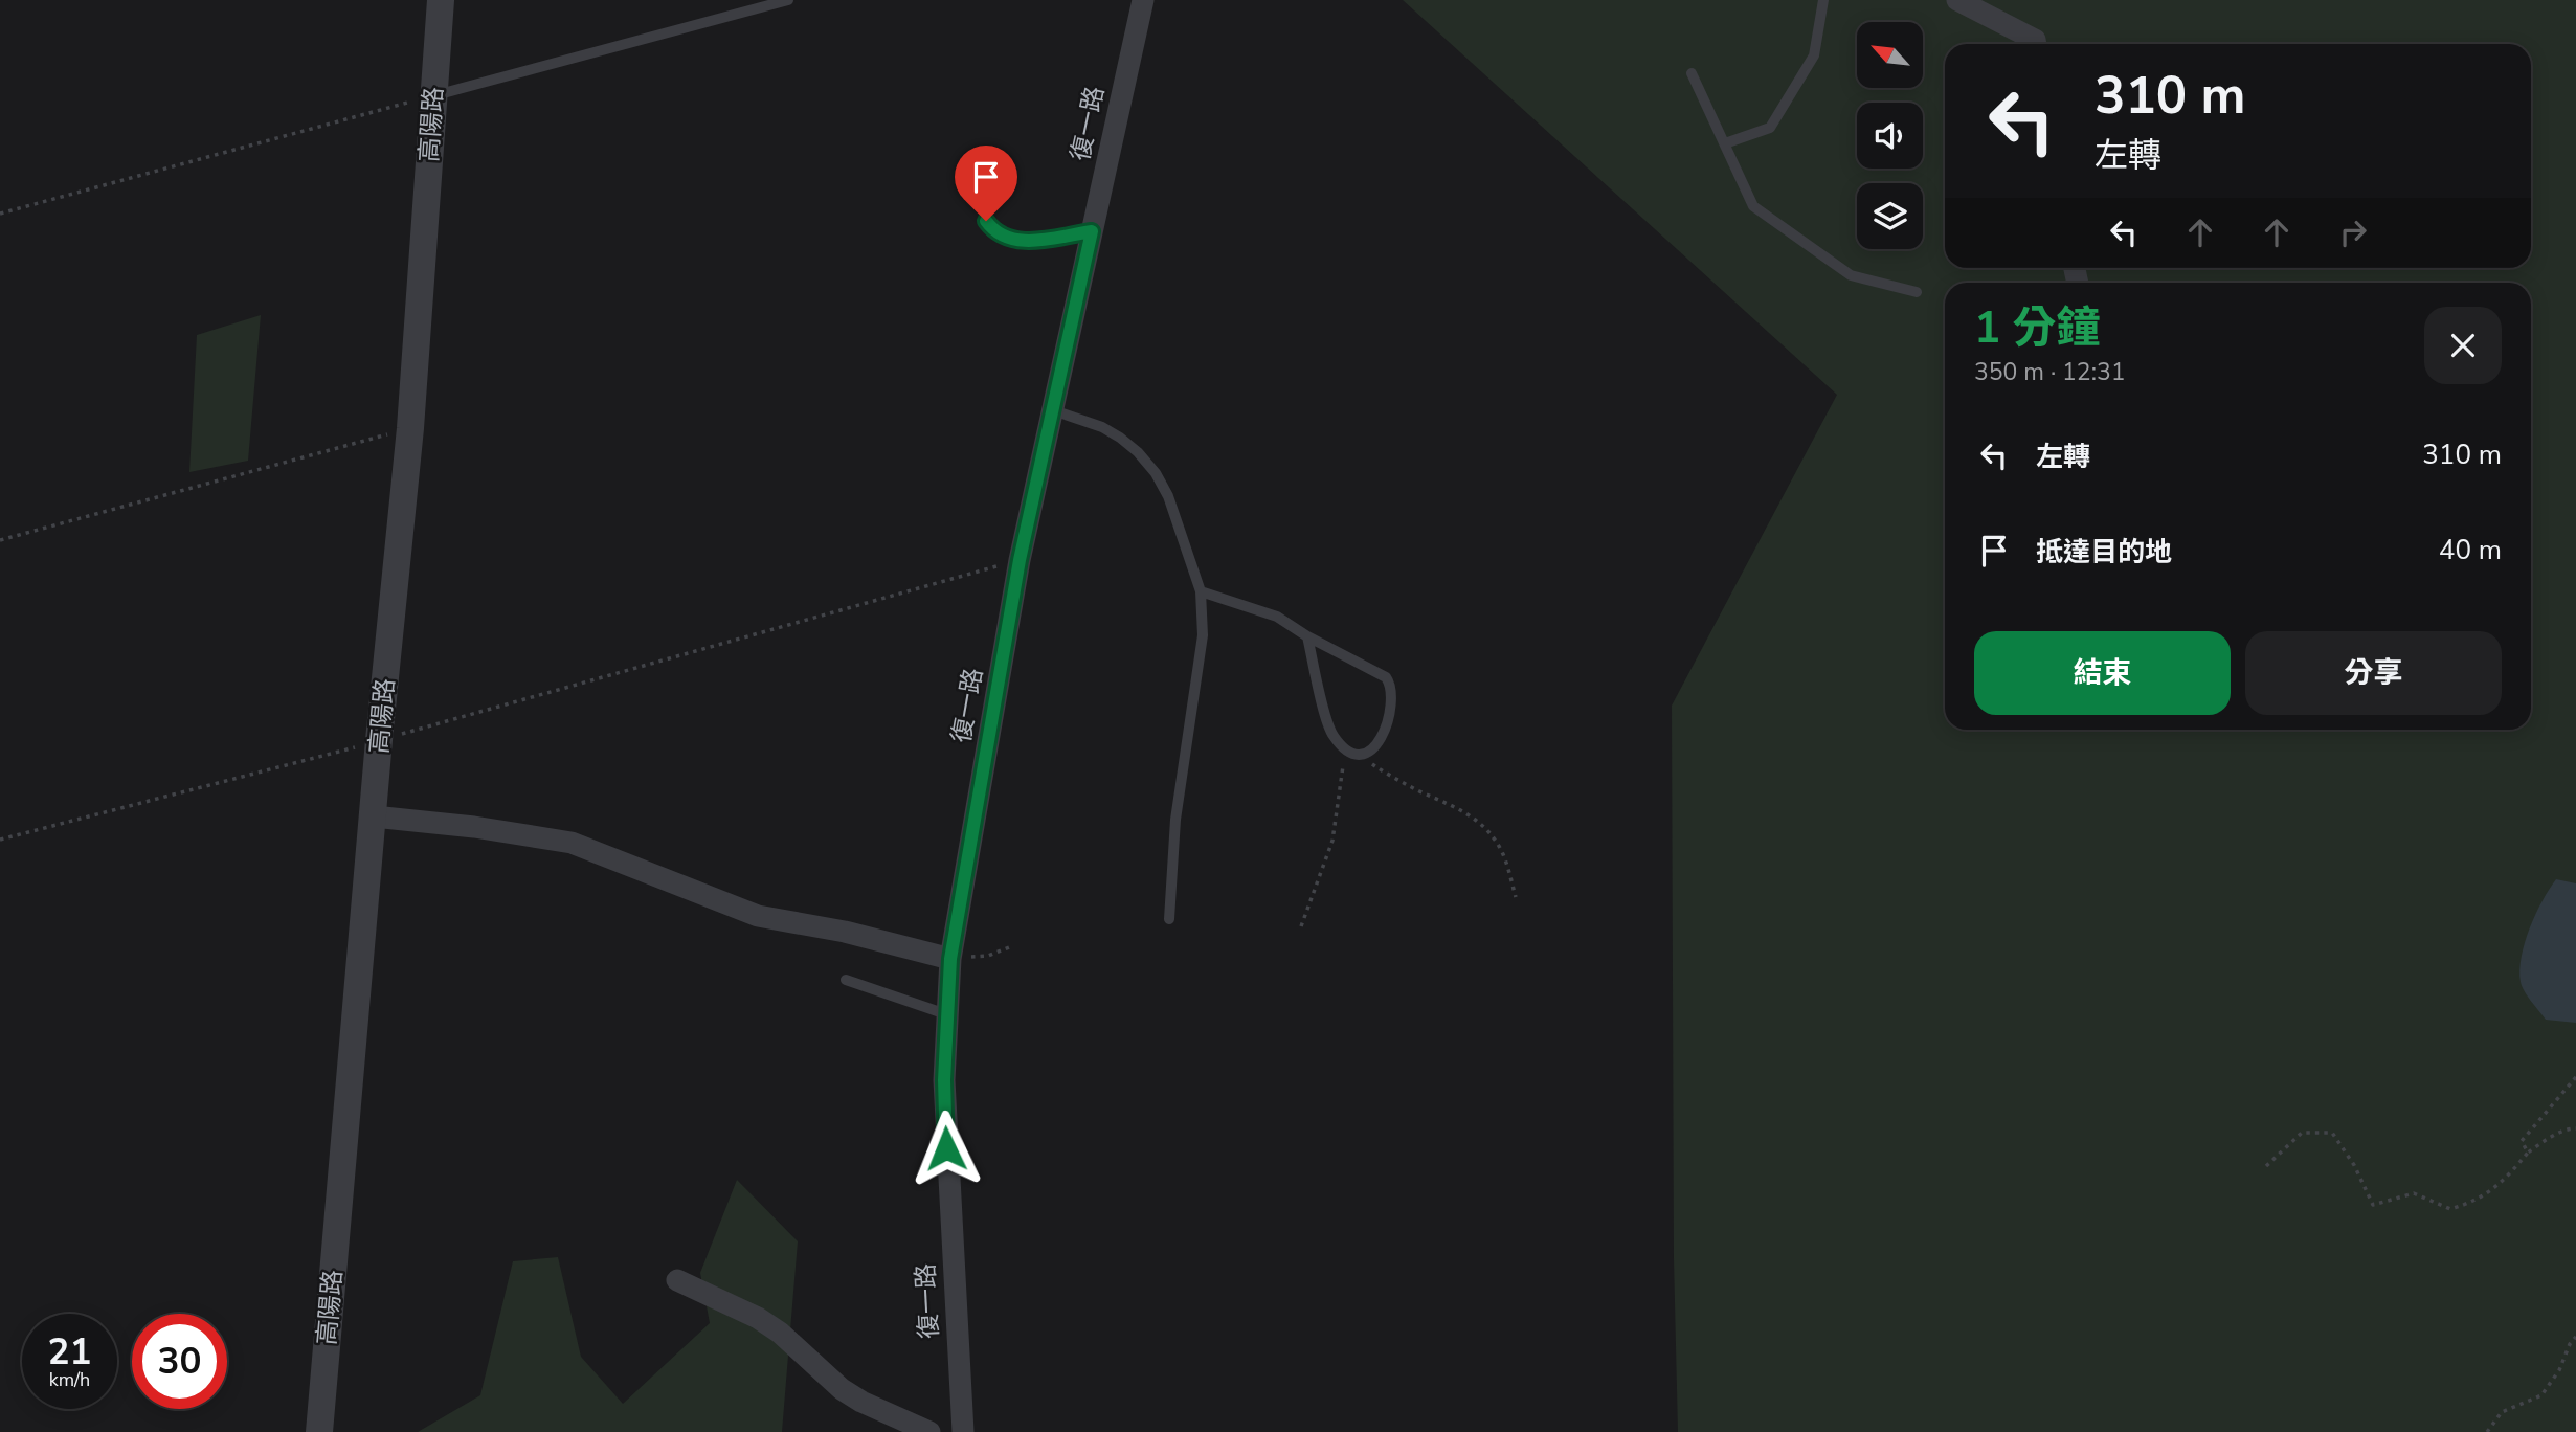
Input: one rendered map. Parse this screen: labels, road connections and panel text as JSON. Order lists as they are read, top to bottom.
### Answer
{
  "streets": {
    "street": ["復一路", "高陽路"]
  },
  "north": "top left",
  "page": {
    "turn": ["310 m", "左轉"],
    "heading": ["1 分鐘", "350 m · 12:31"],
    "list": [
      {
        "name": "左轉",
        "value": "310 m"
      },
      {
        "name": "抵達目的地",
        "value": "40 m"
      }
    ],
    "buttons": ["結束", "分享"],
    "speed": "21 km/h",
    "limit": "30"
  }
}
